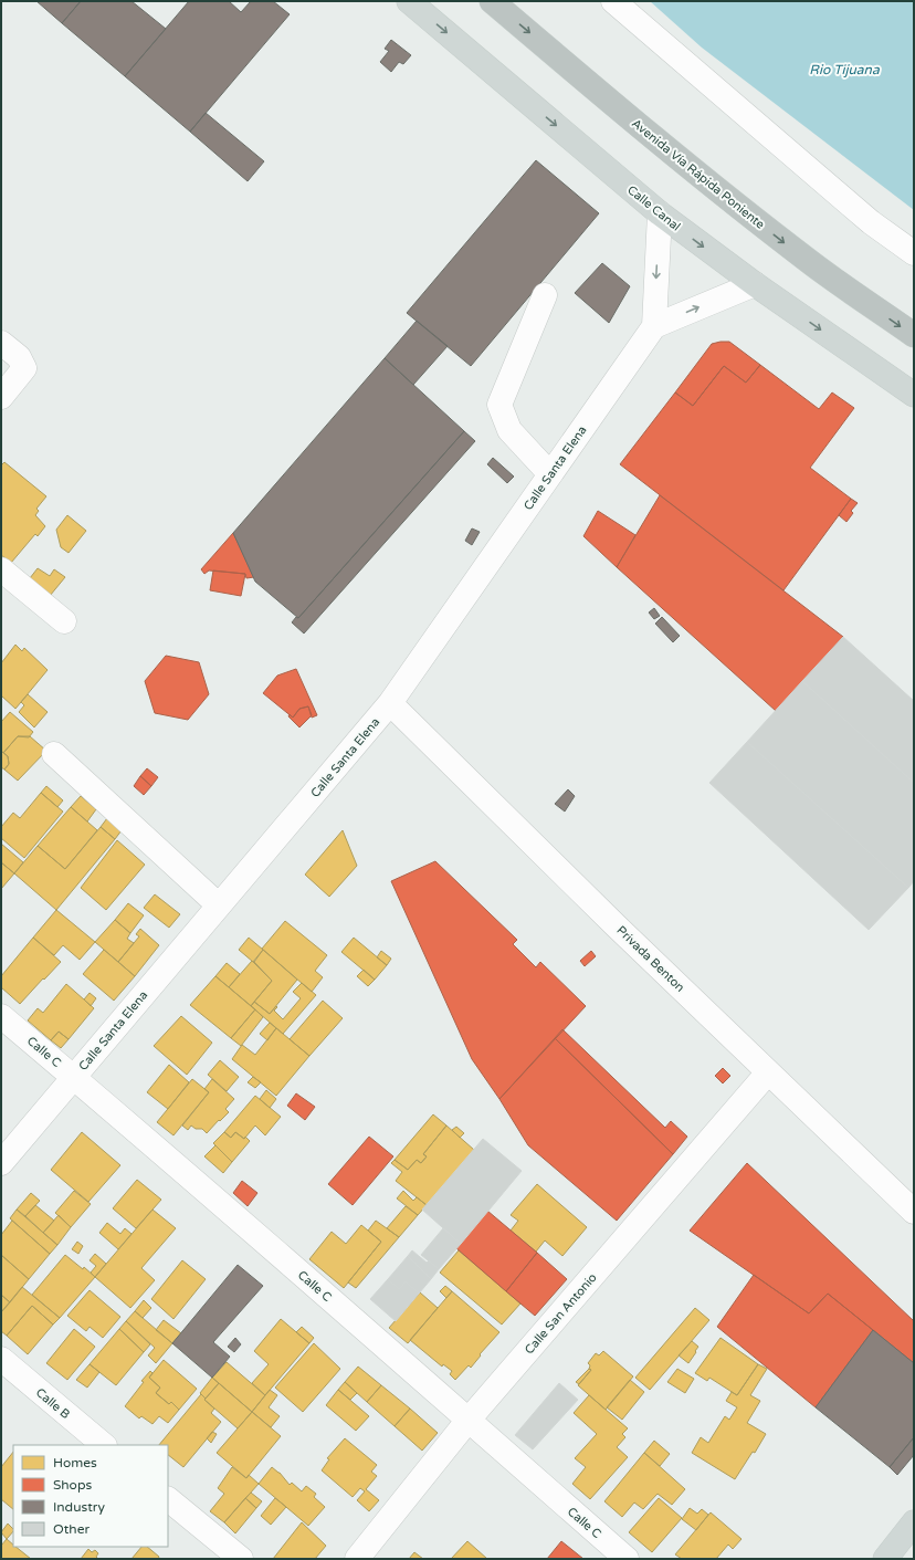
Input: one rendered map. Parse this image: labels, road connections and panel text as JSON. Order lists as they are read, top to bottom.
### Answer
{
  "streets": {
    "highway": ["Avenida Vía Rápida Poniente"],
    "main road": ["Calle Canal"],
    "street": [
      "Calle Santa Elena",
      "Privada Benton",
      "Calle C",
      "Calle San Antonio",
      "Calle B"
    ]
  },
  "crossings": [
    ["Calle Santa Elena", "Privada Benton"],
    ["Calle Santa Elena", "Calle C"],
    ["Privada Benton", "Calle San Antonio"],
    ["Calle C", "Calle San Antonio"]
  ],
  "one_way": ["Avenida Vía Rápida Poniente", "Calle Canal"],
  "water": ["Rio Tijuana"],
  "legend": [
    "Homes",
    "Shops",
    "Industry",
    "Other"
  ]
}
